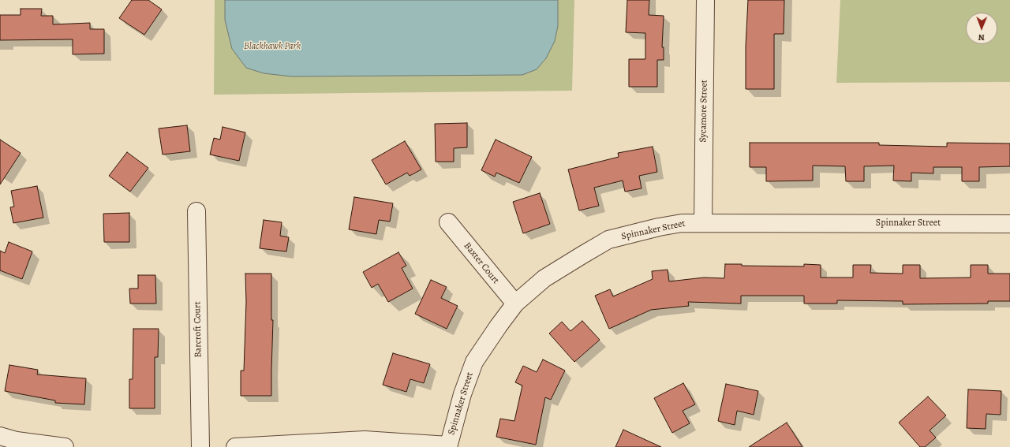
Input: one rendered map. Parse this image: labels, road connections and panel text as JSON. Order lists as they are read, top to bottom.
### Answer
{
  "streets": {
    "street": [
      "Sycamore Street",
      "Spinnaker Street",
      "Baxter Court",
      "Barcroft Court"
    ]
  },
  "crossings": [
    ["Sycamore Street", "Spinnaker Street"],
    ["Spinnaker Street", "Baxter Court"]
  ],
  "parks": ["Blackhawk Park"],
  "north": "bottom"
}
